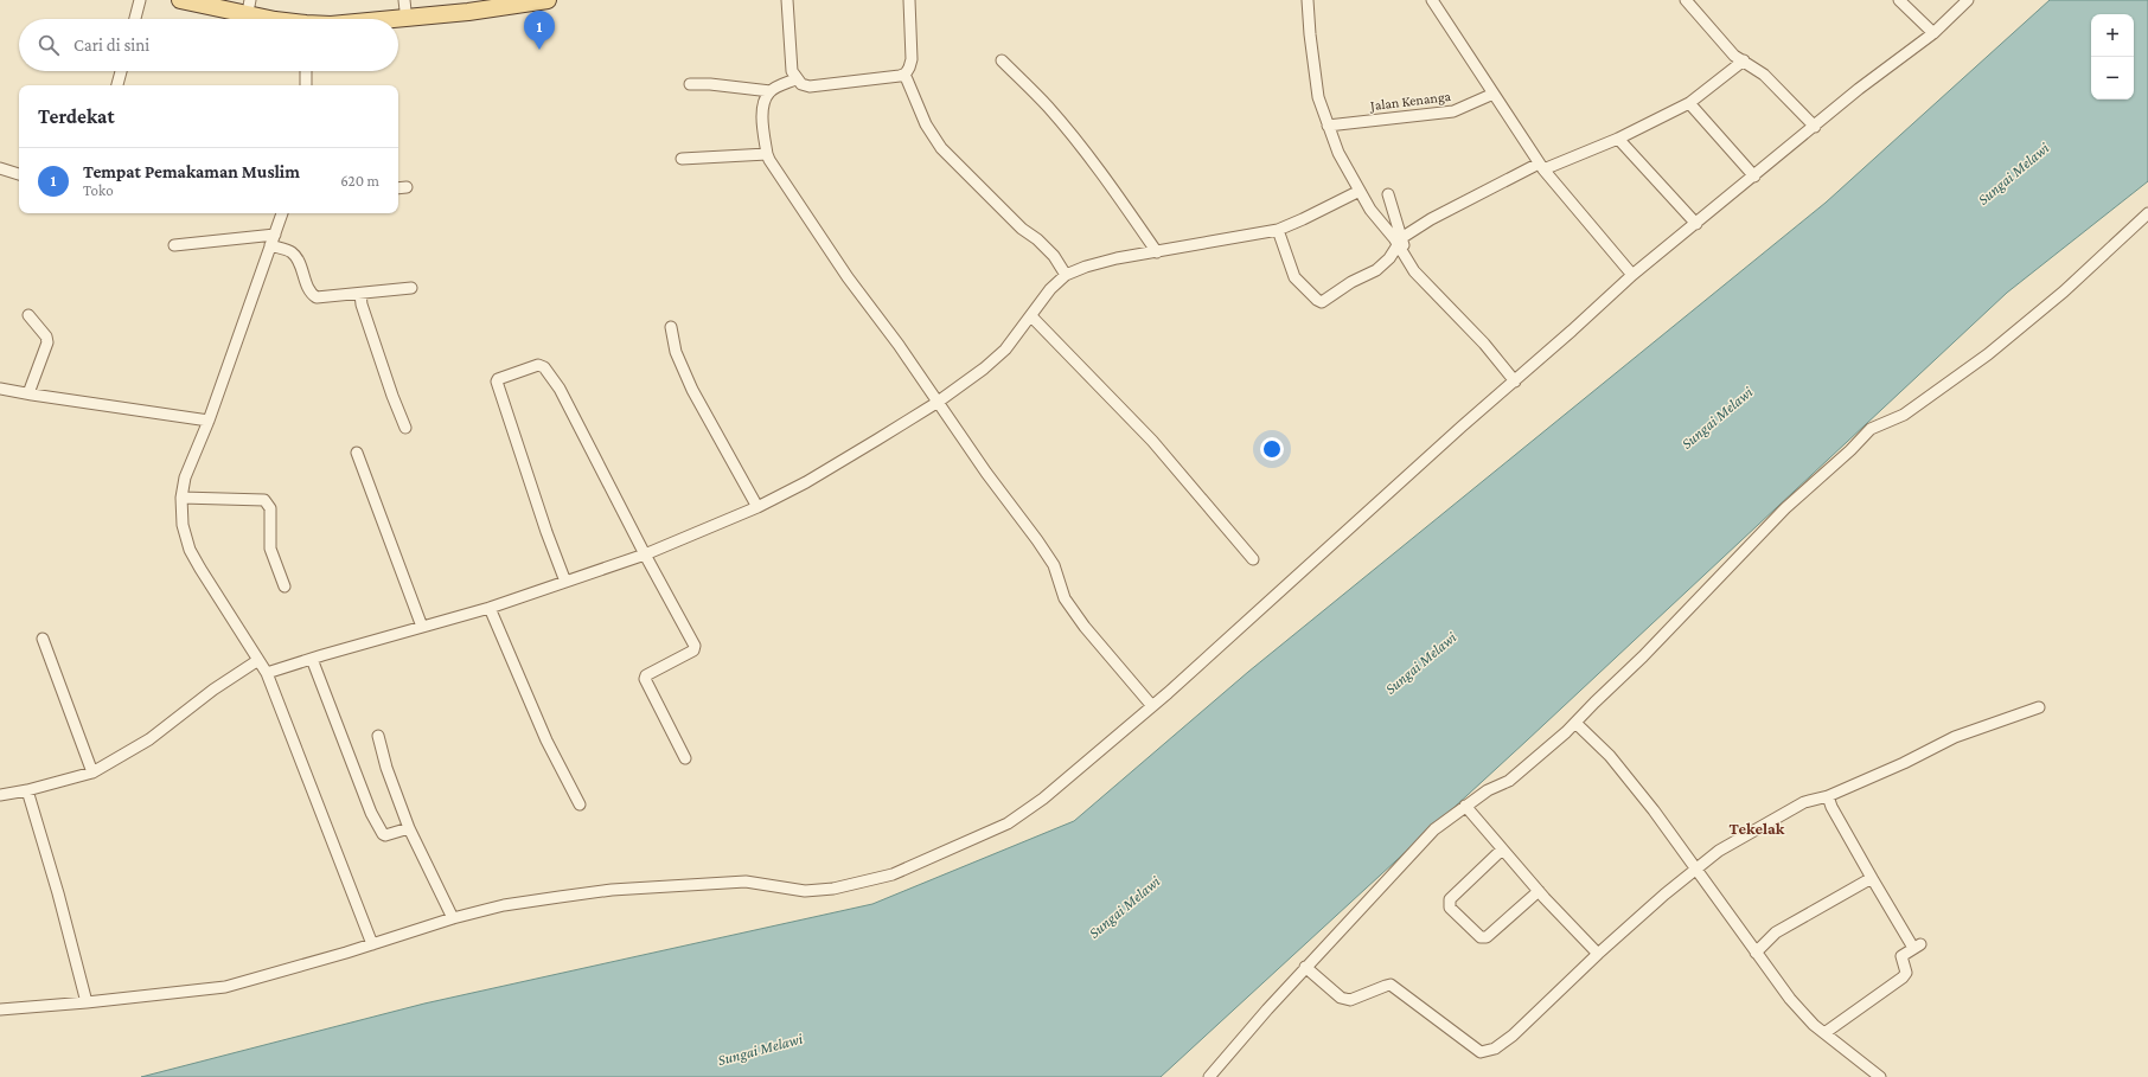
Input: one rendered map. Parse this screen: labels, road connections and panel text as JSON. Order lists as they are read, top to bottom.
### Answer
{
  "streets": {
    "street": ["Jalan Kenanga"]
  },
  "districts": ["Tekelak"],
  "water": ["Sungai Melawi"],
  "page": {
    "pins": "1",
    "map_buttons": ["+", "−"],
    "search": "Cari di sini",
    "heading": "Terdekat",
    "list": [
      {
        "mark": "1",
        "name": "Tempat Pemakaman Muslim",
        "note": "Toko",
        "value": "620 m"
      }
    ]
  }
}
